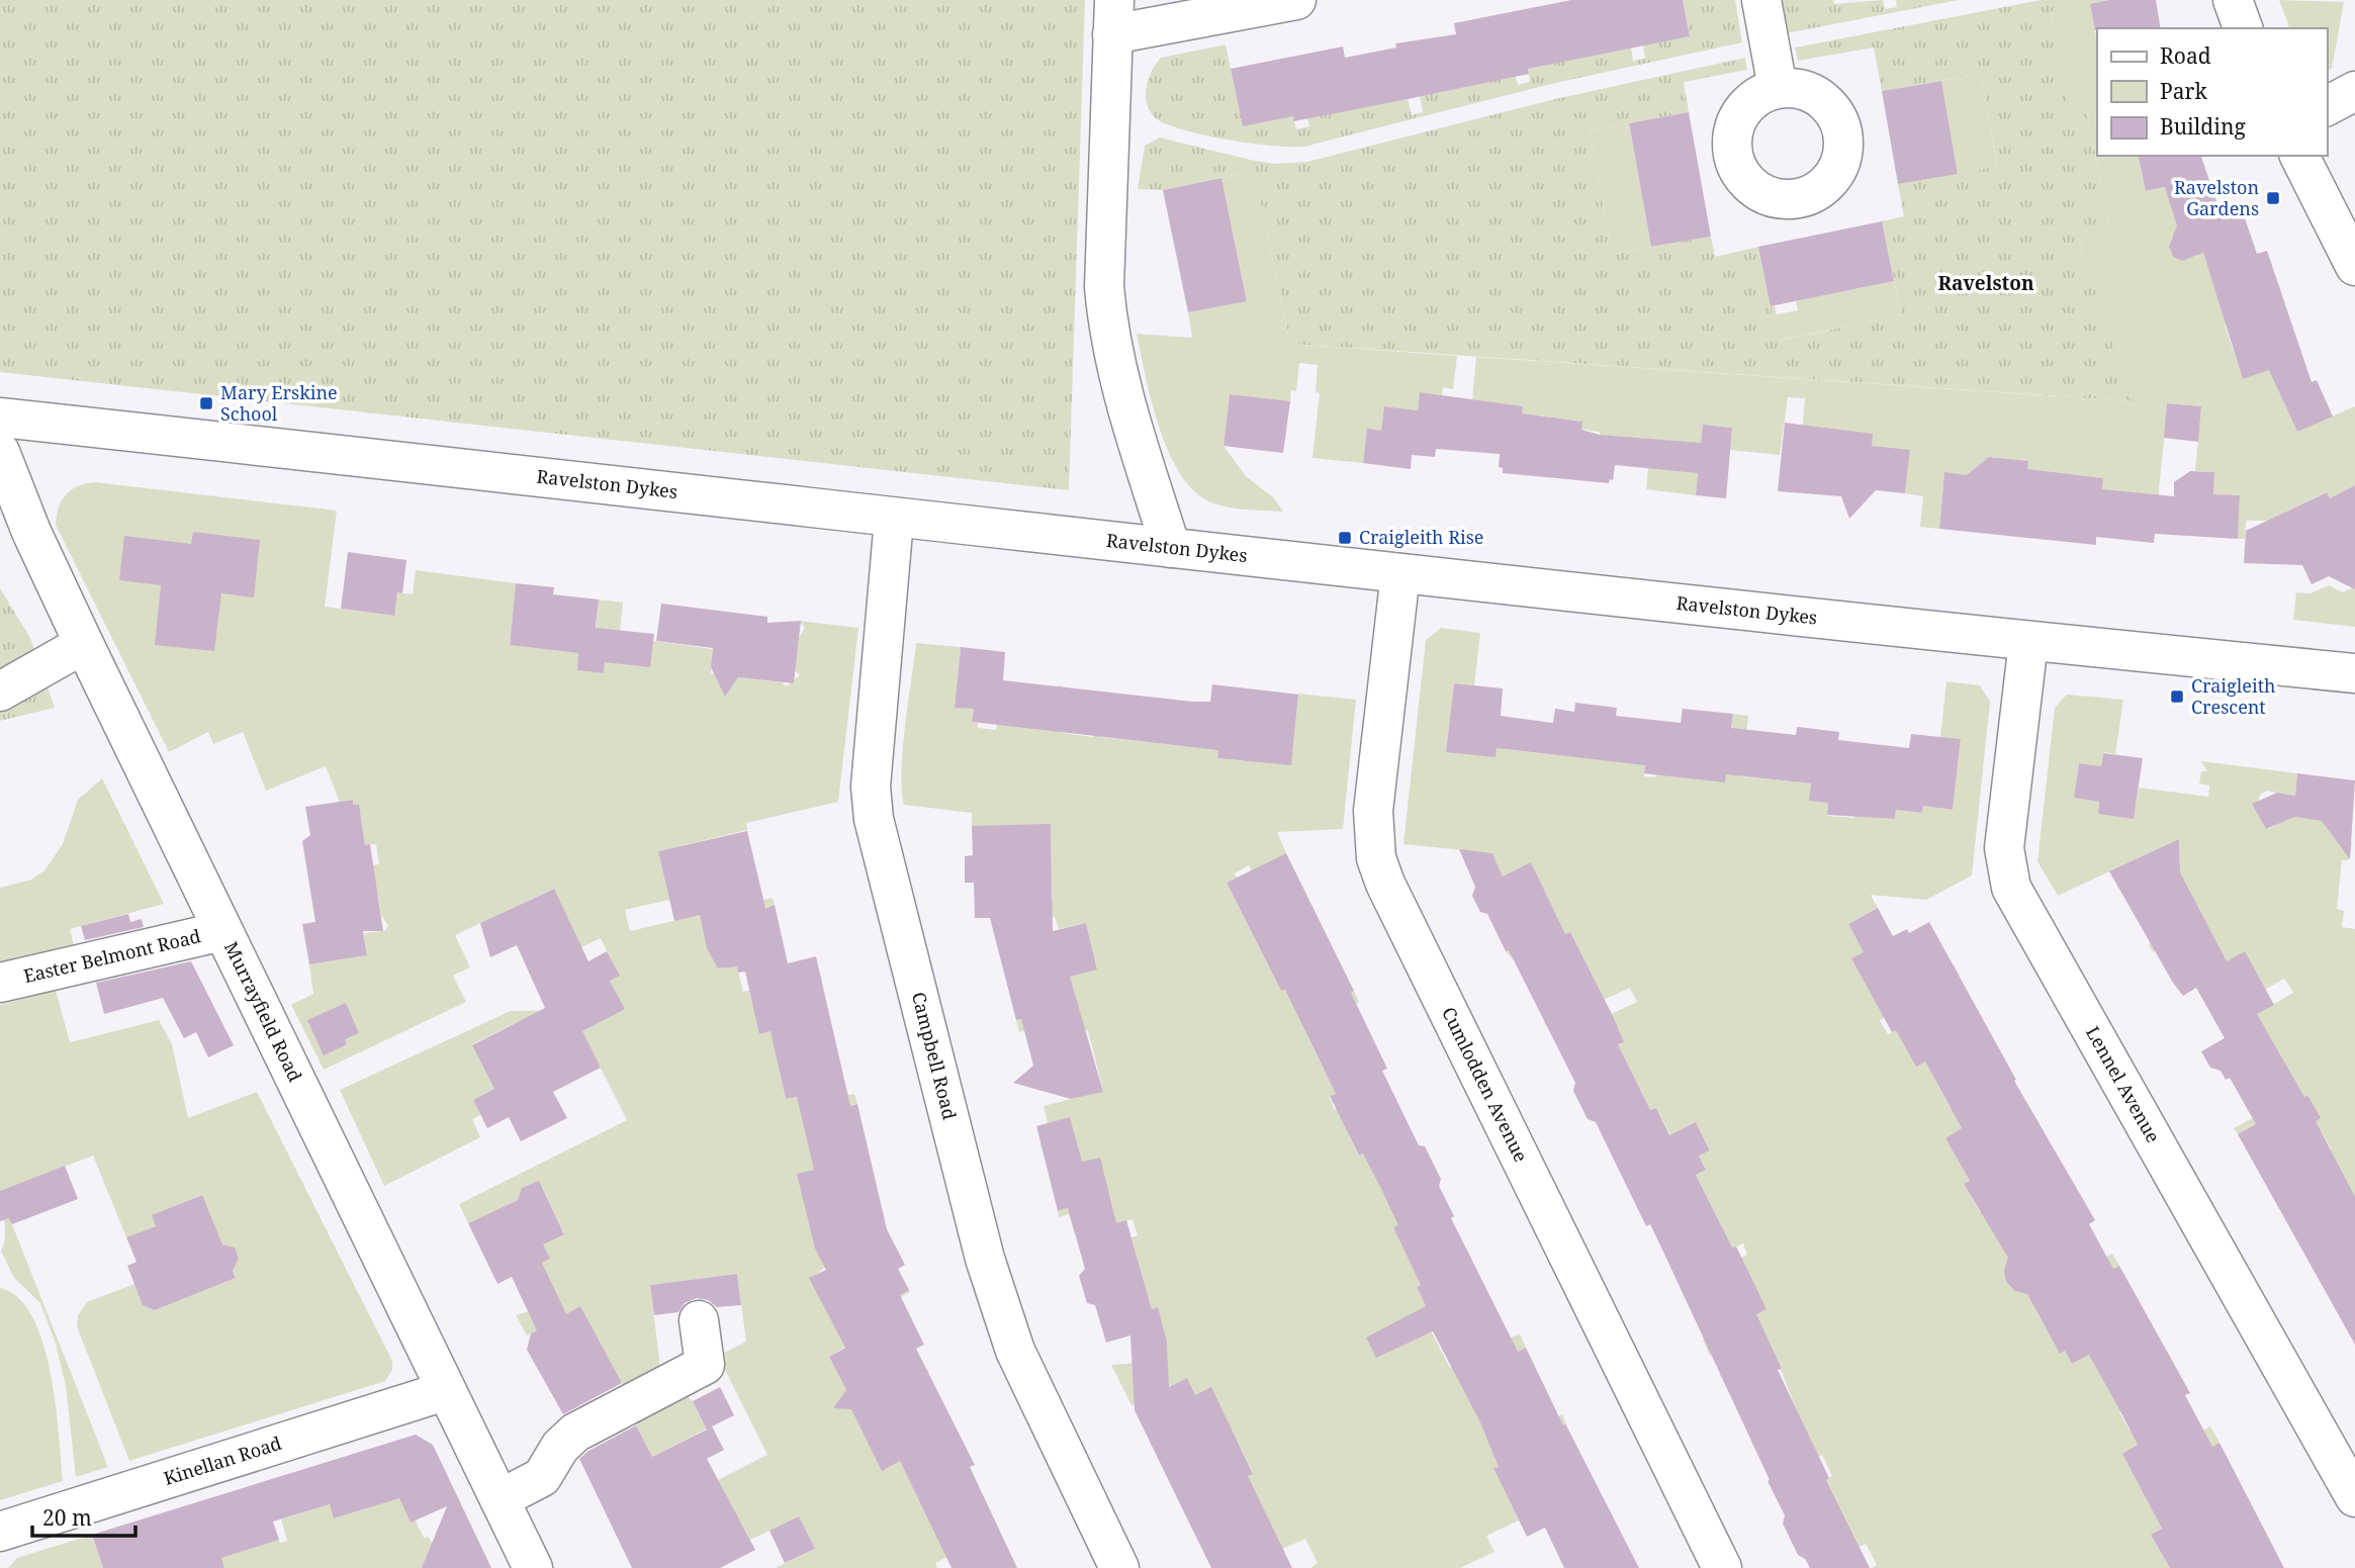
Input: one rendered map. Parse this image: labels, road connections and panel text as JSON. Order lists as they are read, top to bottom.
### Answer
{
  "streets": {
    "street": [
      "Ravelston Dykes",
      "Easter Belmont Road",
      "Murrayfield Road",
      "Campbell Road",
      "Cumlodden Avenue",
      "Lennel Avenue",
      "Kinellan Road"
    ]
  },
  "crossings": [
    ["Ravelston Dykes", "Campbell Road"],
    ["Ravelston Dykes", "Cumlodden Avenue"],
    ["Ravelston Dykes", "Lennel Avenue"],
    ["Easter Belmont Road", "Murrayfield Road"],
    ["Murrayfield Road", "Kinellan Road"]
  ],
  "districts": ["Ravelston"],
  "places": {
    "transit": [
      "Ravelston Gardens",
      "Mary Erskine School",
      "Craigleith Rise",
      "Craigleith Crescent"
    ]
  },
  "legend": ["Road", "Park", "Building"],
  "scale_bar": "20 m"
}
